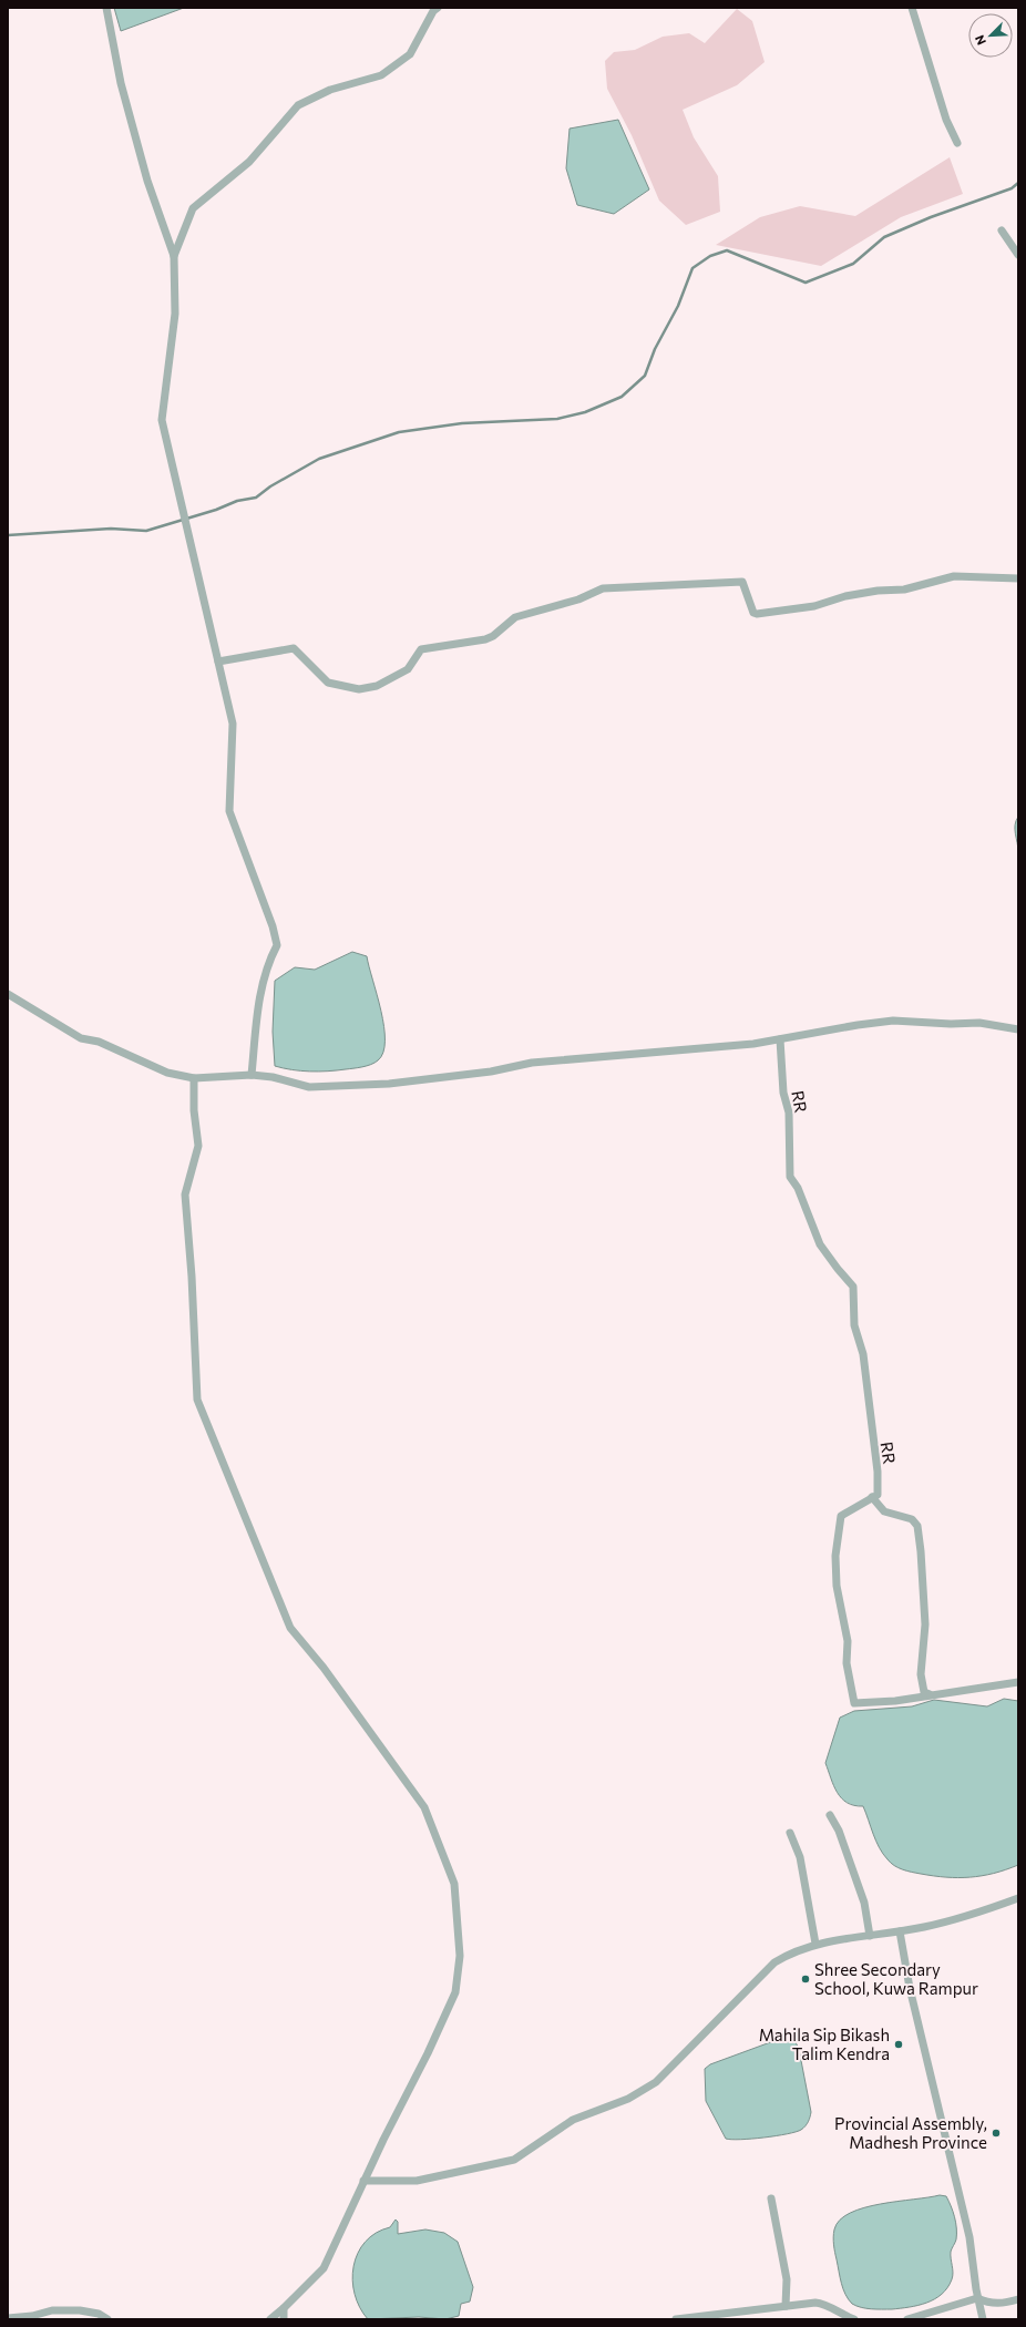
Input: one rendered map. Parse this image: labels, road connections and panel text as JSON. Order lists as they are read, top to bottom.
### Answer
{
  "streets": {
    "street": ["RR"]
  },
  "places": ["Shree Secondary School, Kuwa Rampur", "Mahila Sip Bikash Talim Kendra", "Provincial Assembly, Madhesh Province"],
  "north": "bottom left"
}
